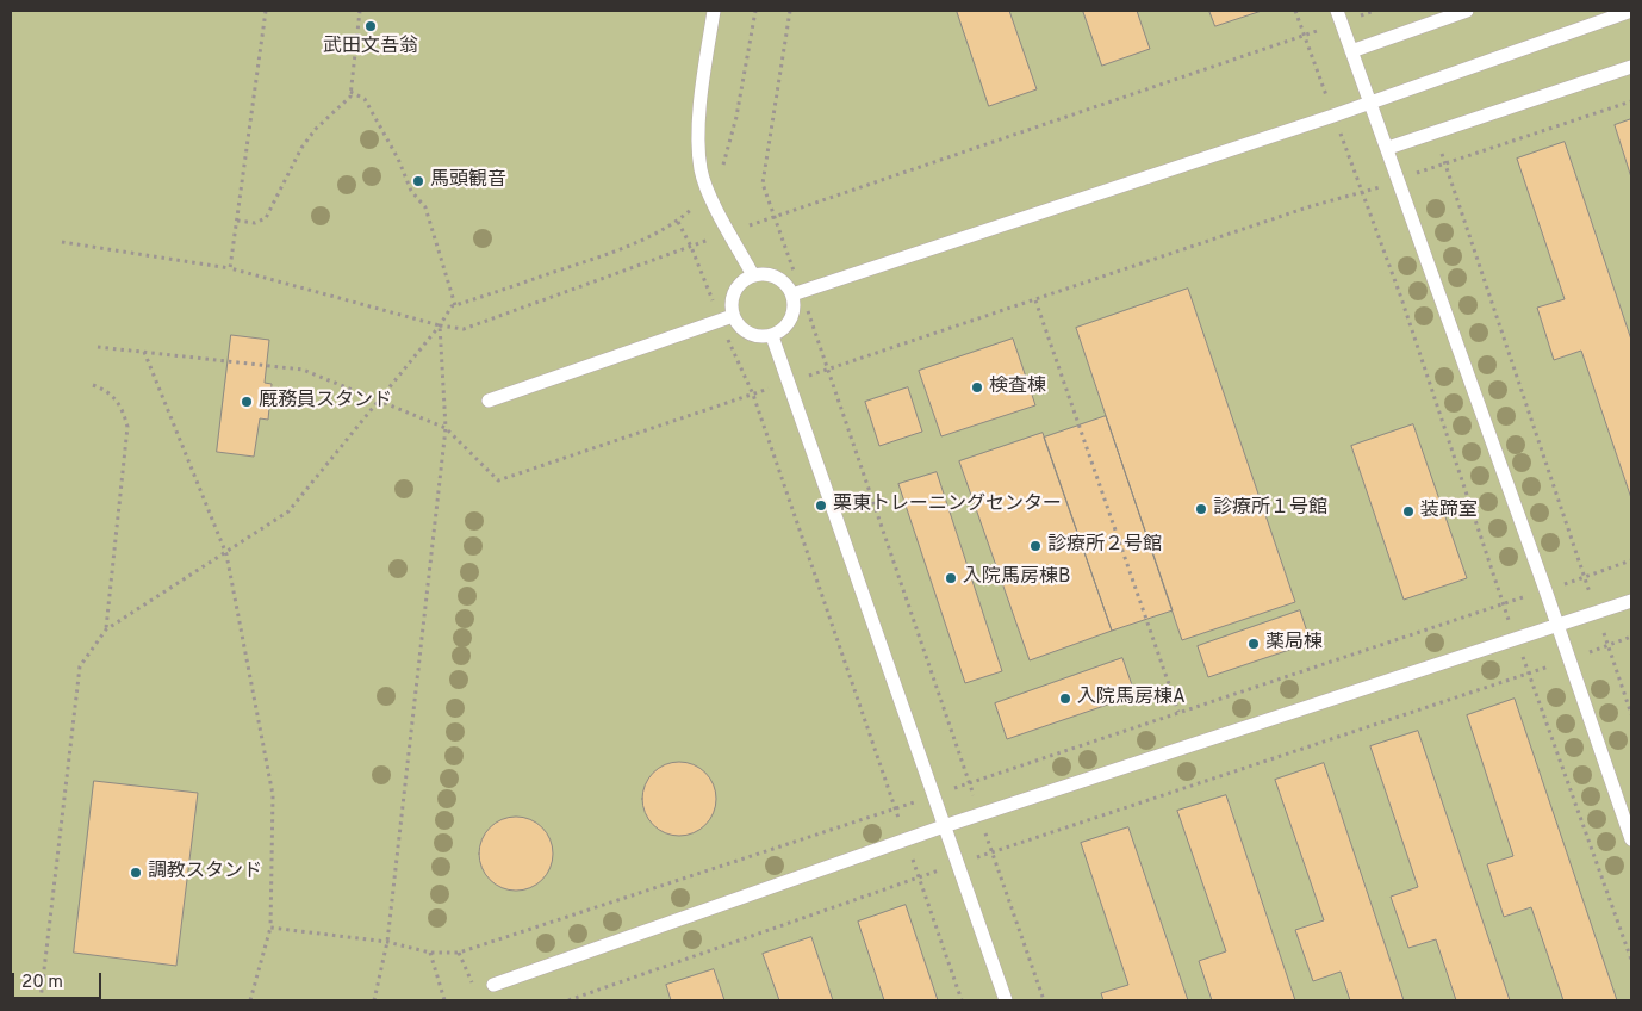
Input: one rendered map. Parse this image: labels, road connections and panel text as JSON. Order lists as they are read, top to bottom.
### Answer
{
  "places": [
    "武田文吾翁",
    "馬頭観音",
    "検査棟",
    "厩務員スタンド",
    "栗東トレーニングセンター",
    "診療所１号館",
    "装蹄室",
    "診療所２号館",
    "入院馬房棟B",
    "薬局棟",
    "入院馬房棟A",
    "調教スタンド"
  ],
  "scale_bar": "20 m"
}
